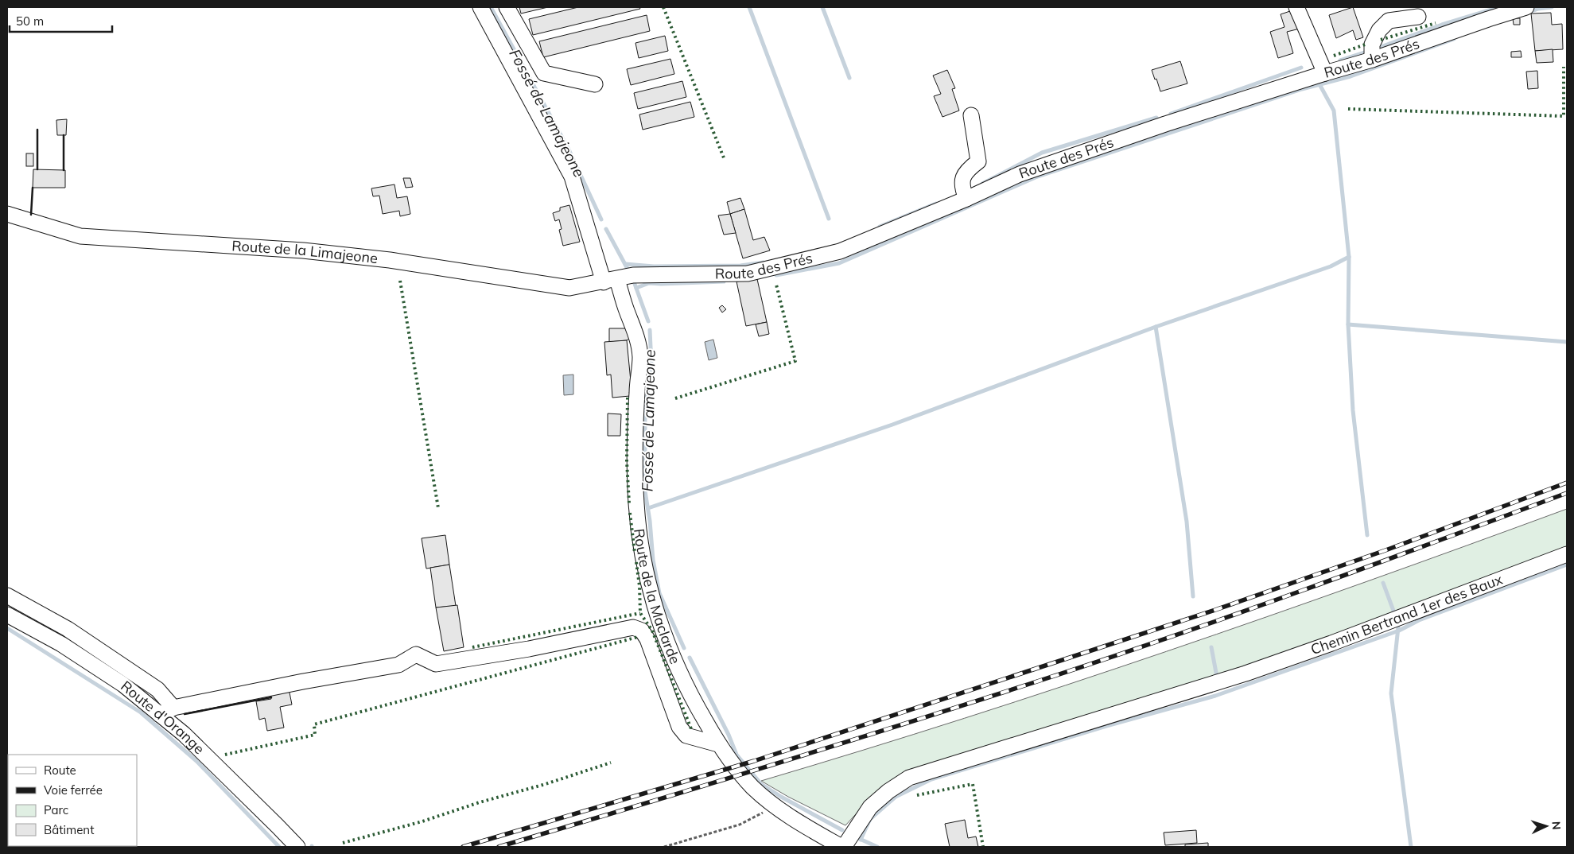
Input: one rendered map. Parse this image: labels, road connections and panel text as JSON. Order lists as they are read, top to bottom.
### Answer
{
  "streets": {
    "street": [
      "Route des Prés",
      "Route de la Limajeone",
      "Route de la Maclarde",
      "Chemin Bertrand 1er des Baux",
      "Route d'Orange"
    ]
  },
  "crossings": [
    ["Route des Prés", "Route de la Limajeone"],
    ["Route des Prés", "Route de la Maclarde"],
    ["Route de la Limajeone", "Route de la Maclarde"],
    ["Route de la Maclarde", "Chemin Bertrand 1er des Baux"]
  ],
  "water": ["Fossé de Lamajeone"],
  "legend": [
    "Route",
    "Voie ferrée",
    "Parc",
    "Bâtiment"
  ],
  "scale_bar": "50 m",
  "north": "right"
}
